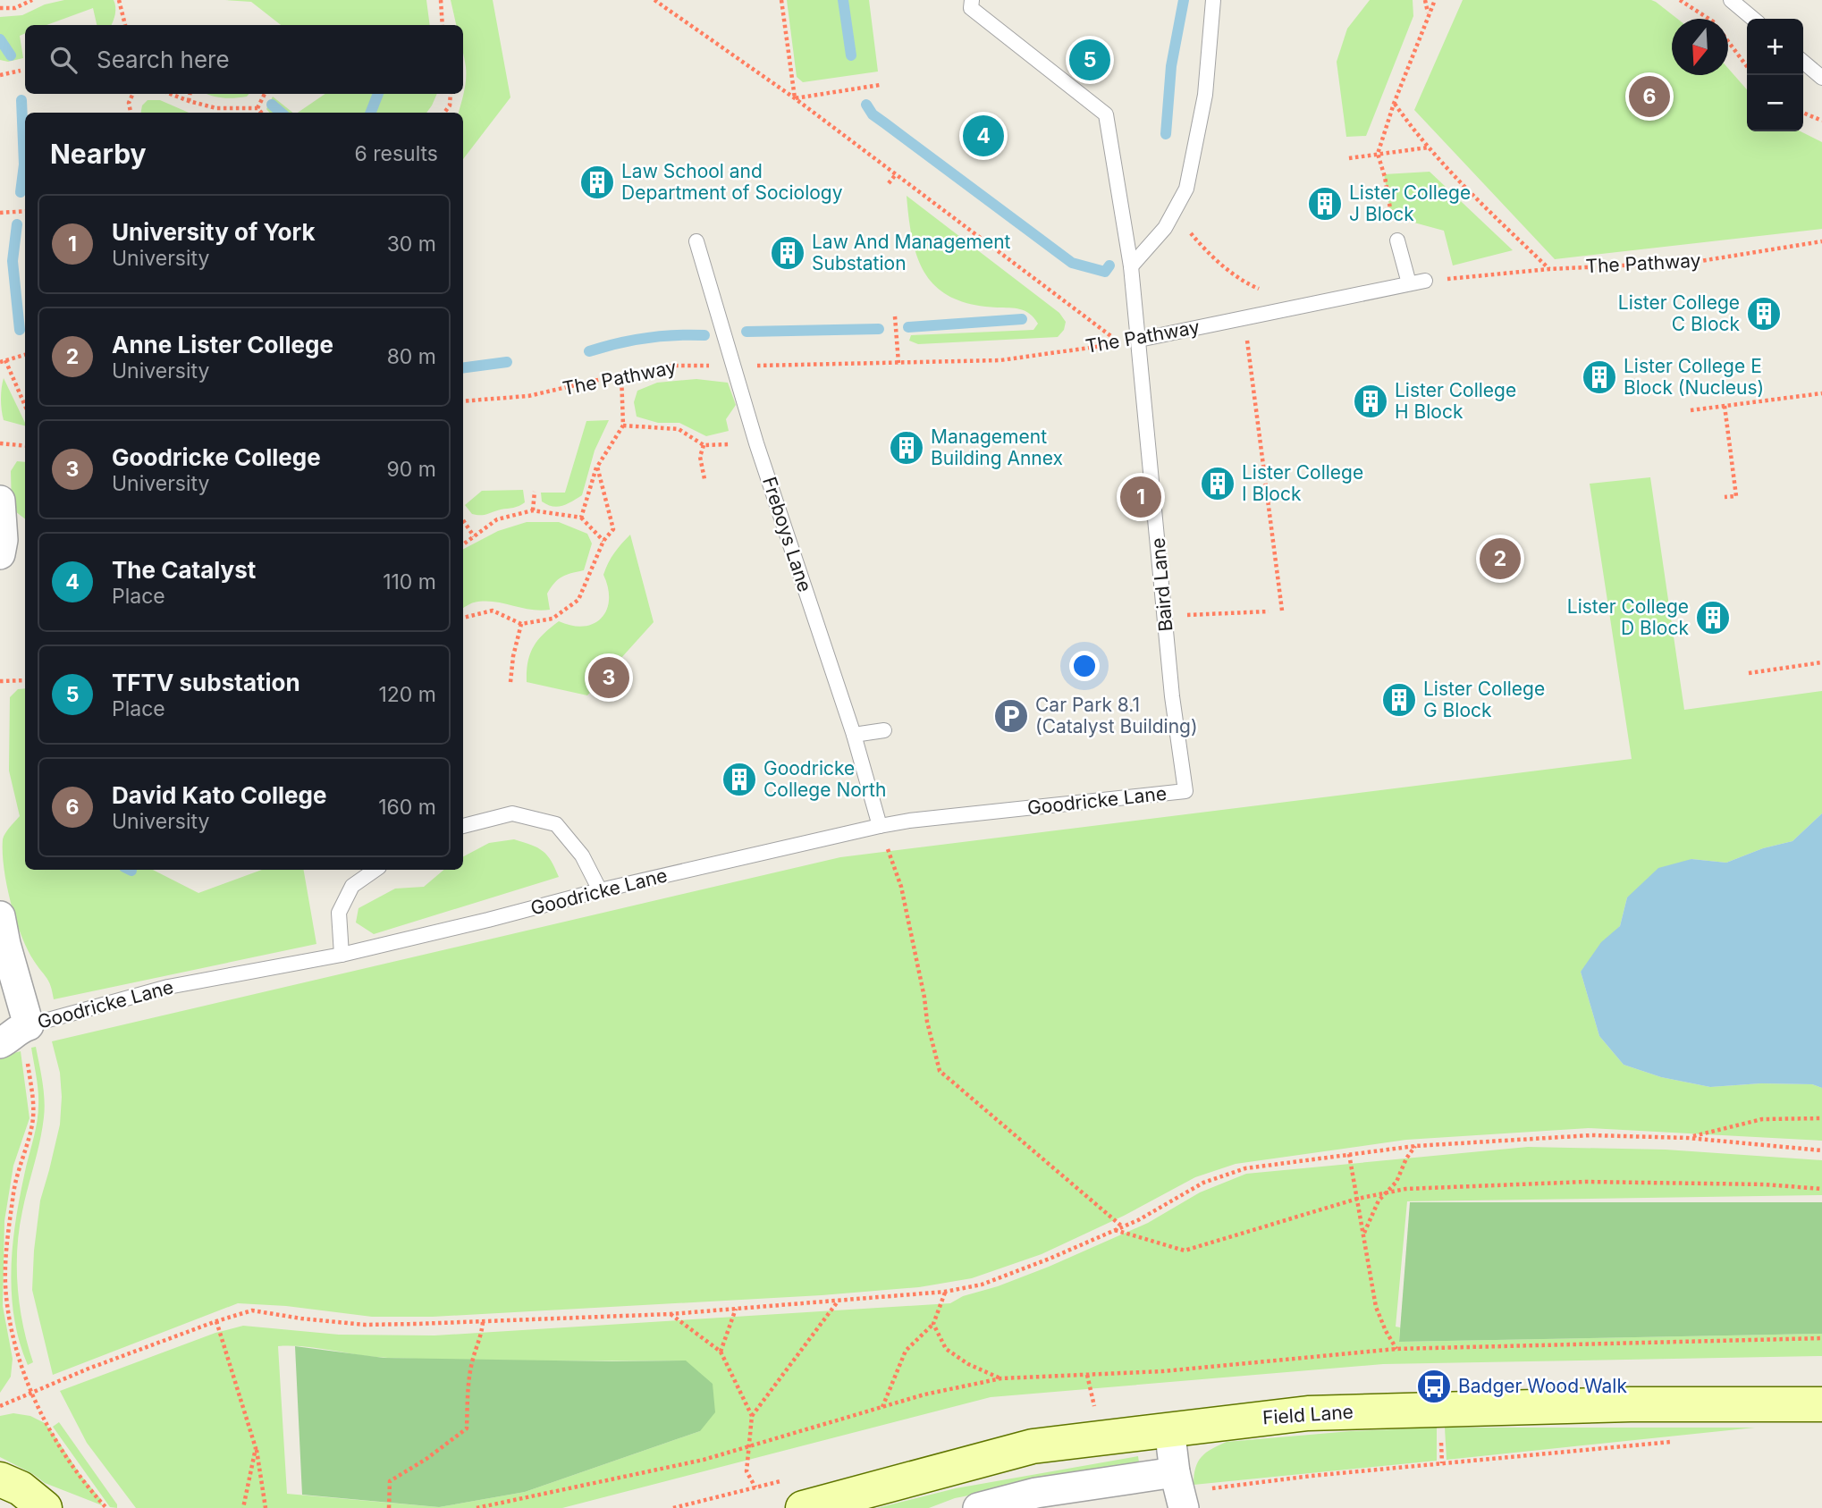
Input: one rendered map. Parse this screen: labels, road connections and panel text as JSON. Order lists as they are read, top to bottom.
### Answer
{
  "streets": {
    "street": ["Field Lane"],
    "lane": [
      "The Pathway",
      "Freboys Lane",
      "Baird Lane",
      "Goodricke Lane"
    ]
  },
  "crossings": [
    ["The Pathway", "Freboys Lane"],
    ["The Pathway", "Baird Lane"],
    ["Freboys Lane", "Goodricke Lane"],
    ["Baird Lane", "Goodricke Lane"]
  ],
  "places": {
    "building": [
      "Law School and Department of Sociology",
      "Lister College J Block",
      "Law And Management Substation",
      "Lister College C Block",
      "Lister College E Block (Nucleus)",
      "Lister College H Block",
      "Management Building Annex",
      "Lister College I Block",
      "Lister College D Block",
      "Lister College G Block",
      "Goodricke College North"
    ],
    "parking": ["Car Park 8.1 (Catalyst Building)"],
    "bus stop": ["Badger Wood Walk"]
  },
  "north": "bottom",
  "page": {
    "map_buttons": ["+", "−"],
    "search": "Search here",
    "pins": [
      "5",
      "6",
      "4",
      "1",
      "2",
      "3"
    ],
    "heading": ["Nearby", "6 results"],
    "list": [
      {
        "mark": "1",
        "name": "University of York",
        "note": "University",
        "value": "30 m"
      },
      {
        "mark": "2",
        "name": "Anne Lister College",
        "note": "University",
        "value": "80 m"
      },
      {
        "mark": "3",
        "name": "Goodricke College",
        "note": "University",
        "value": "90 m"
      },
      {
        "mark": "4",
        "name": "The Catalyst",
        "note": "Place",
        "value": "110 m"
      },
      {
        "mark": "5",
        "name": "TFTV substation",
        "note": "Place",
        "value": "120 m"
      },
      {
        "mark": "6",
        "name": "David Kato College",
        "note": "University",
        "value": "160 m"
      }
    ]
  }
}
